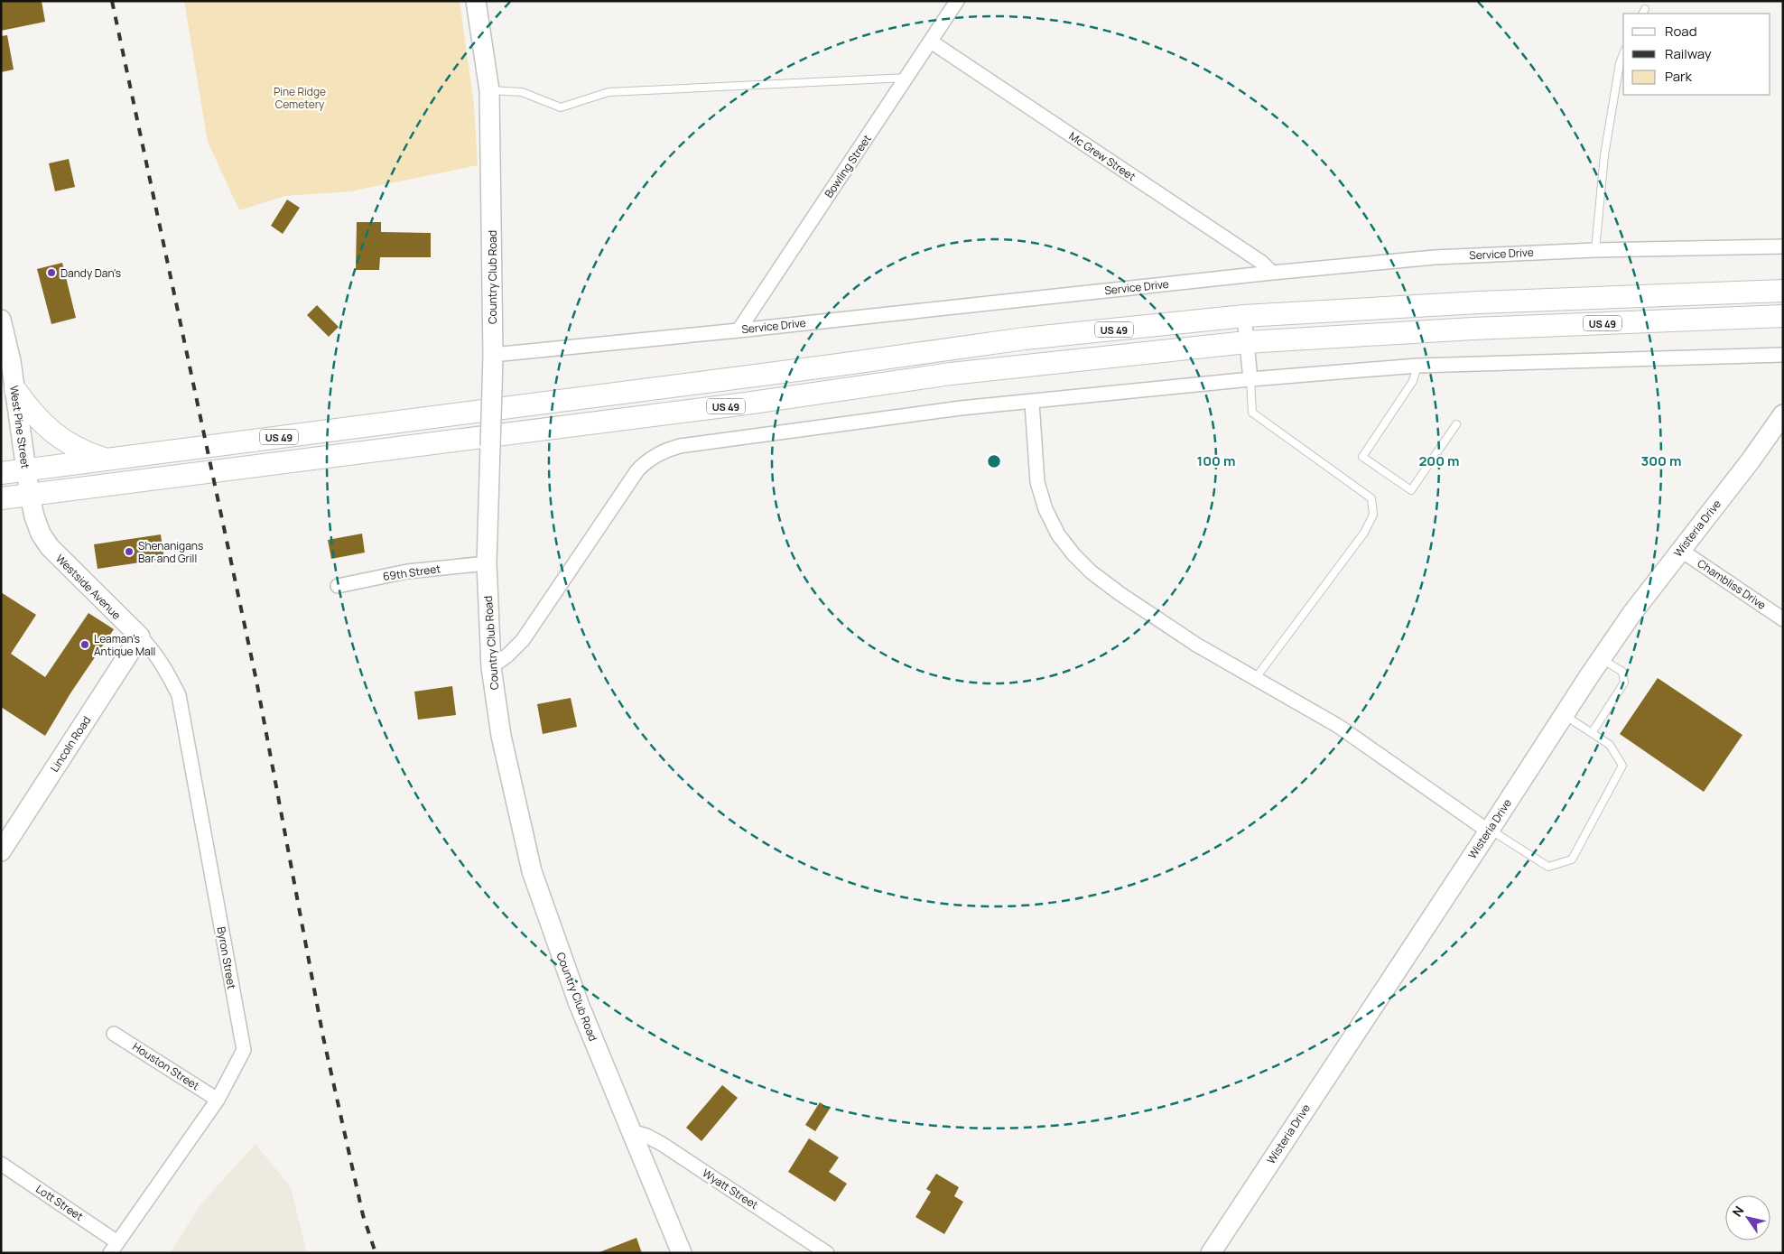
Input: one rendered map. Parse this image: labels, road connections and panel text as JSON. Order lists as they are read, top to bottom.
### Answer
{
  "streets": {
    "main road": ["US 49"],
    "street": [
      "Mc Grew Street",
      "Bowling Street",
      "Service Drive",
      "Country Club Road",
      "West Pine Street",
      "Wisteria Drive",
      "69th Street",
      "Chambliss Drive",
      "Westside Avenue",
      "Lincoln Road",
      "Byron Street",
      "Houston Street",
      "Wyatt Street",
      "Lott Street"
    ]
  },
  "crossings": [
    ["Mc Grew Street", "Bowling Street"],
    ["Mc Grew Street", "Service Drive"],
    ["Bowling Street", "Service Drive"],
    ["Service Drive", "Country Club Road"],
    ["Country Club Road", "69th Street"],
    ["Country Club Road", "Wyatt Street"],
    ["US 49", "West Pine Street"],
    ["West Pine Street", "Westside Avenue"],
    ["Wisteria Drive", "Chambliss Drive"],
    ["Westside Avenue", "Lincoln Road"],
    ["Westside Avenue", "Byron Street"],
    ["Lincoln Road", "Byron Street"],
    ["Byron Street", "Houston Street"],
    ["Byron Street", "Lott Street"]
  ],
  "parks": ["Pine Ridge Cemetery"],
  "places": ["Dandy Dan's", "Shenanigans Bar and Grill", "Leaman's Antique Mall"],
  "legend": ["Road", "Railway", "Park"],
  "north": "top left",
  "rings": ["100 m", "200 m", "300 m"]
}
